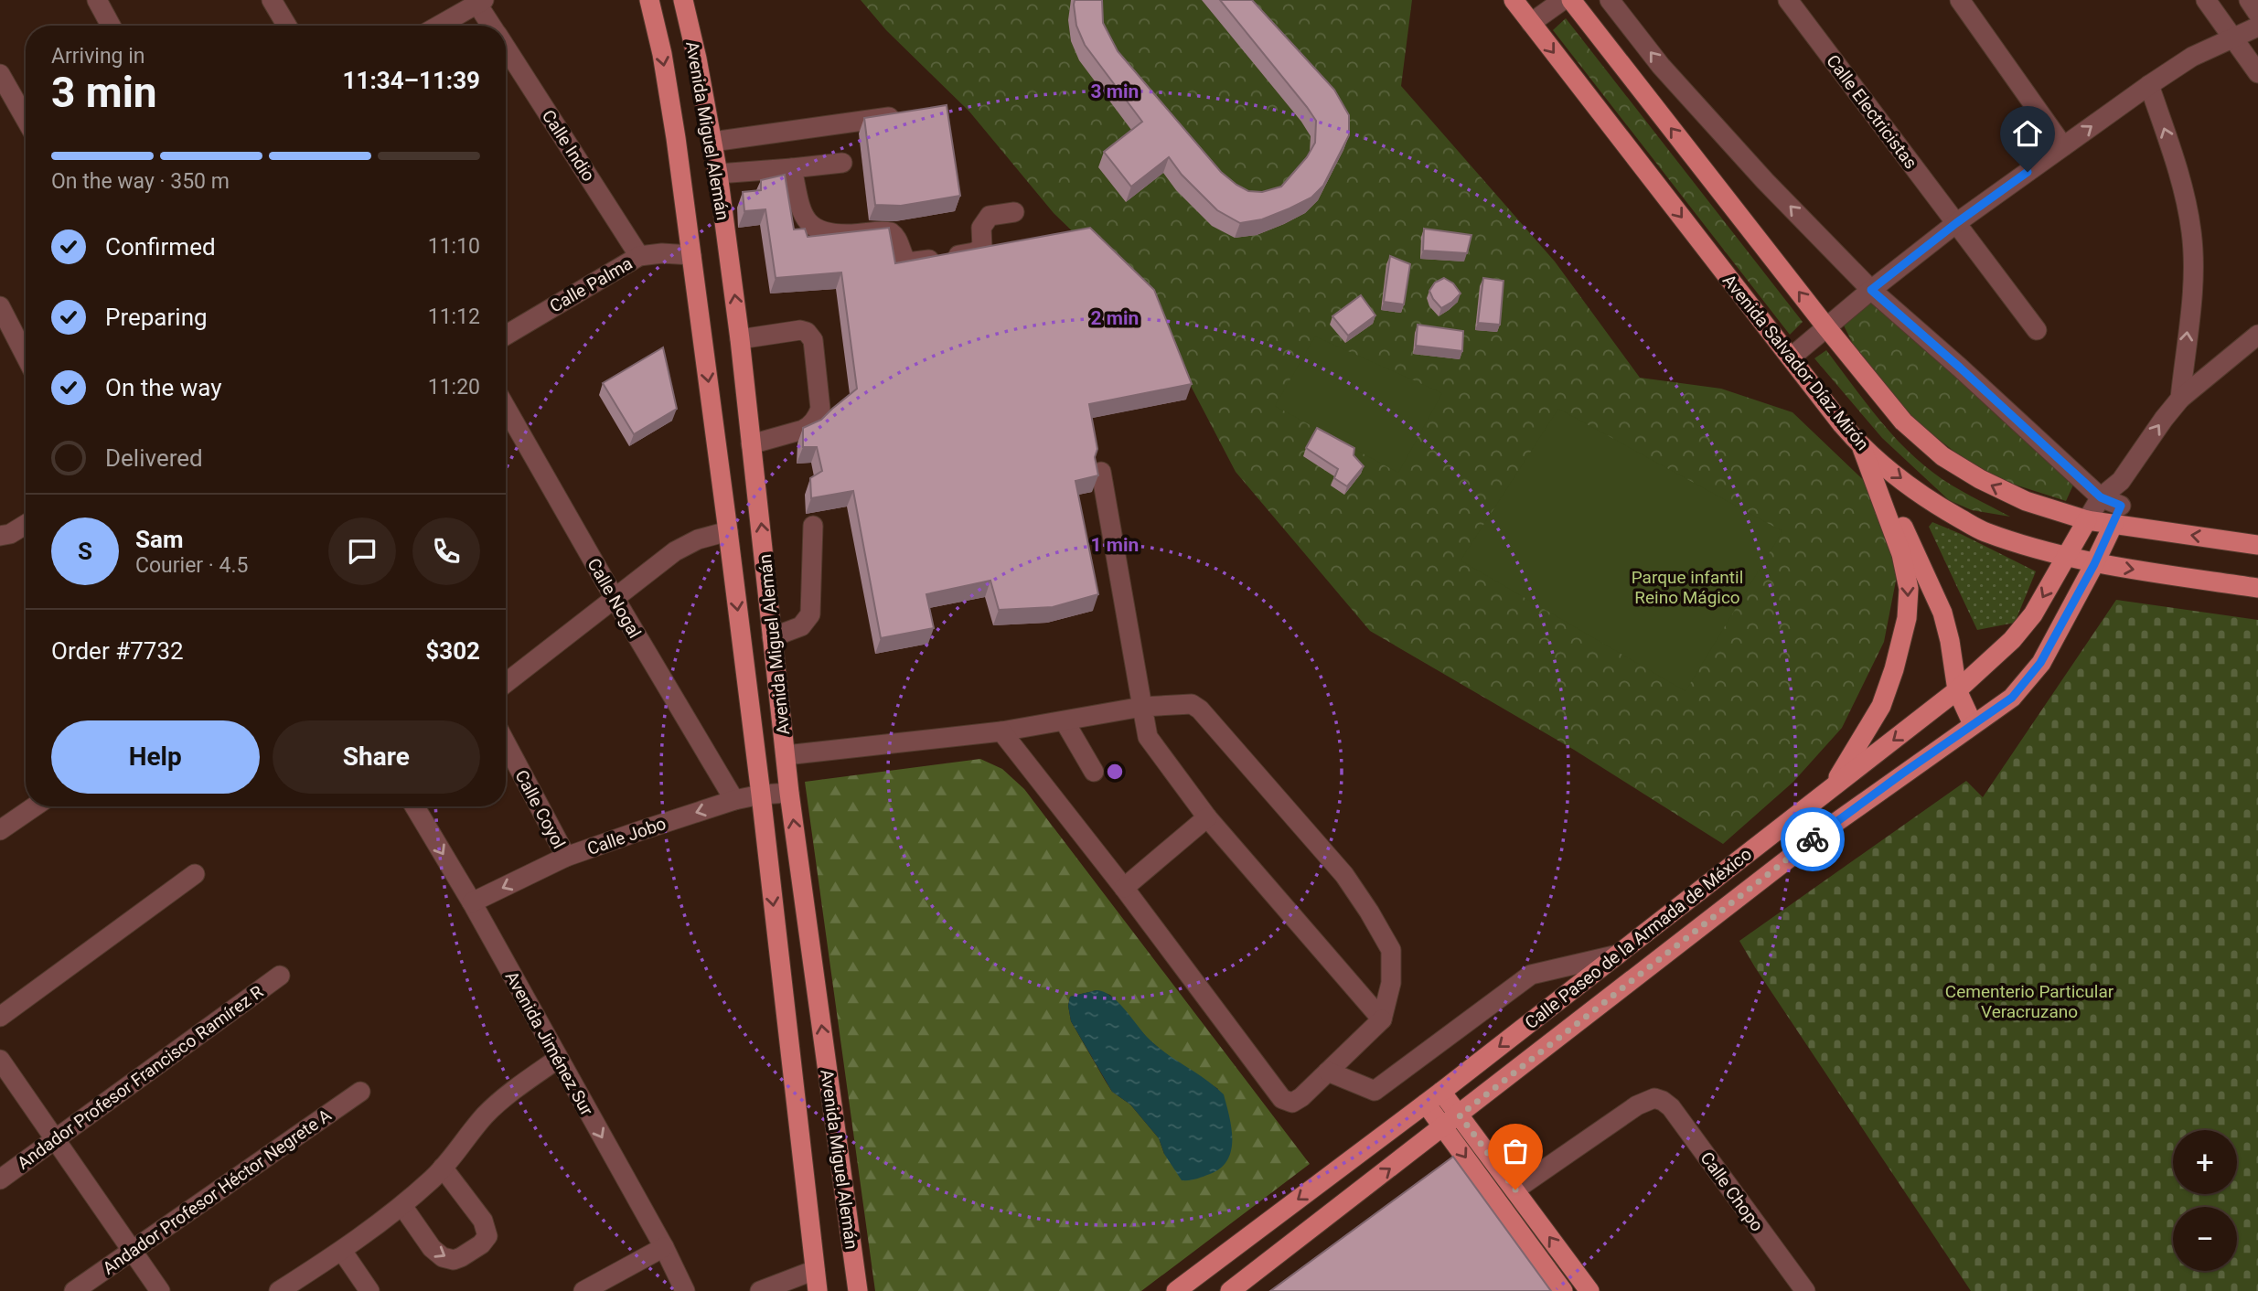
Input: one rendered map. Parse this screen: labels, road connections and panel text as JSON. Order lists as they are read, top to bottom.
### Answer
{
  "streets": {
    "main road": ["Avenida Miguel Alemán", "Avenida Salvador Díaz Mirón", "Calle Paseo de la Armada de México"],
    "street": [
      "Calle Electricistas",
      "Calle Indio",
      "Calle Palma",
      "Calle Nogal",
      "Calle Coyol",
      "Calle Jobo",
      "Avenida Jiménez Sur",
      "Andador Profesor Francisco Ramírez R",
      "Andador Profesor Héctor Negrete A",
      "Calle Chopo"
    ]
  },
  "crossings": [
    ["Avenida Miguel Alemán", "Calle Palma"],
    ["Avenida Miguel Alemán", "Calle Jobo"],
    ["Calle Indio", "Calle Palma"],
    ["Avenida Salvador Díaz Mirón", "Calle Paseo de la Armada de México"],
    ["Calle Nogal", "Calle Jobo"],
    ["Calle Coyol", "Calle Jobo"],
    ["Calle Jobo", "Avenida Jiménez Sur"]
  ],
  "one_way": ["Calle Jobo", "Avenida Jiménez Sur"],
  "parks": ["Parque infantil Reino Mágico", "Cementerio Particular Veracruzano"],
  "page": {
    "heading": ["3 min", "Arriving in", "11:34–11:39"],
    "panel": [
      "Sam",
      "Courier · 4.5",
      "Order #7732",
      "$302"
    ],
    "bar": "On the way · 350 m",
    "list": [
      ["Confirmed", "11:10"],
      ["Preparing", "11:12"],
      ["On the way", "11:20"],
      "Delivered"
    ],
    "round": "S",
    "buttons": ["Help", "Share"],
    "map_buttons": ["+", "−"]
  },
  "rings": ["3 min", "2 min", "1 min"]
}
